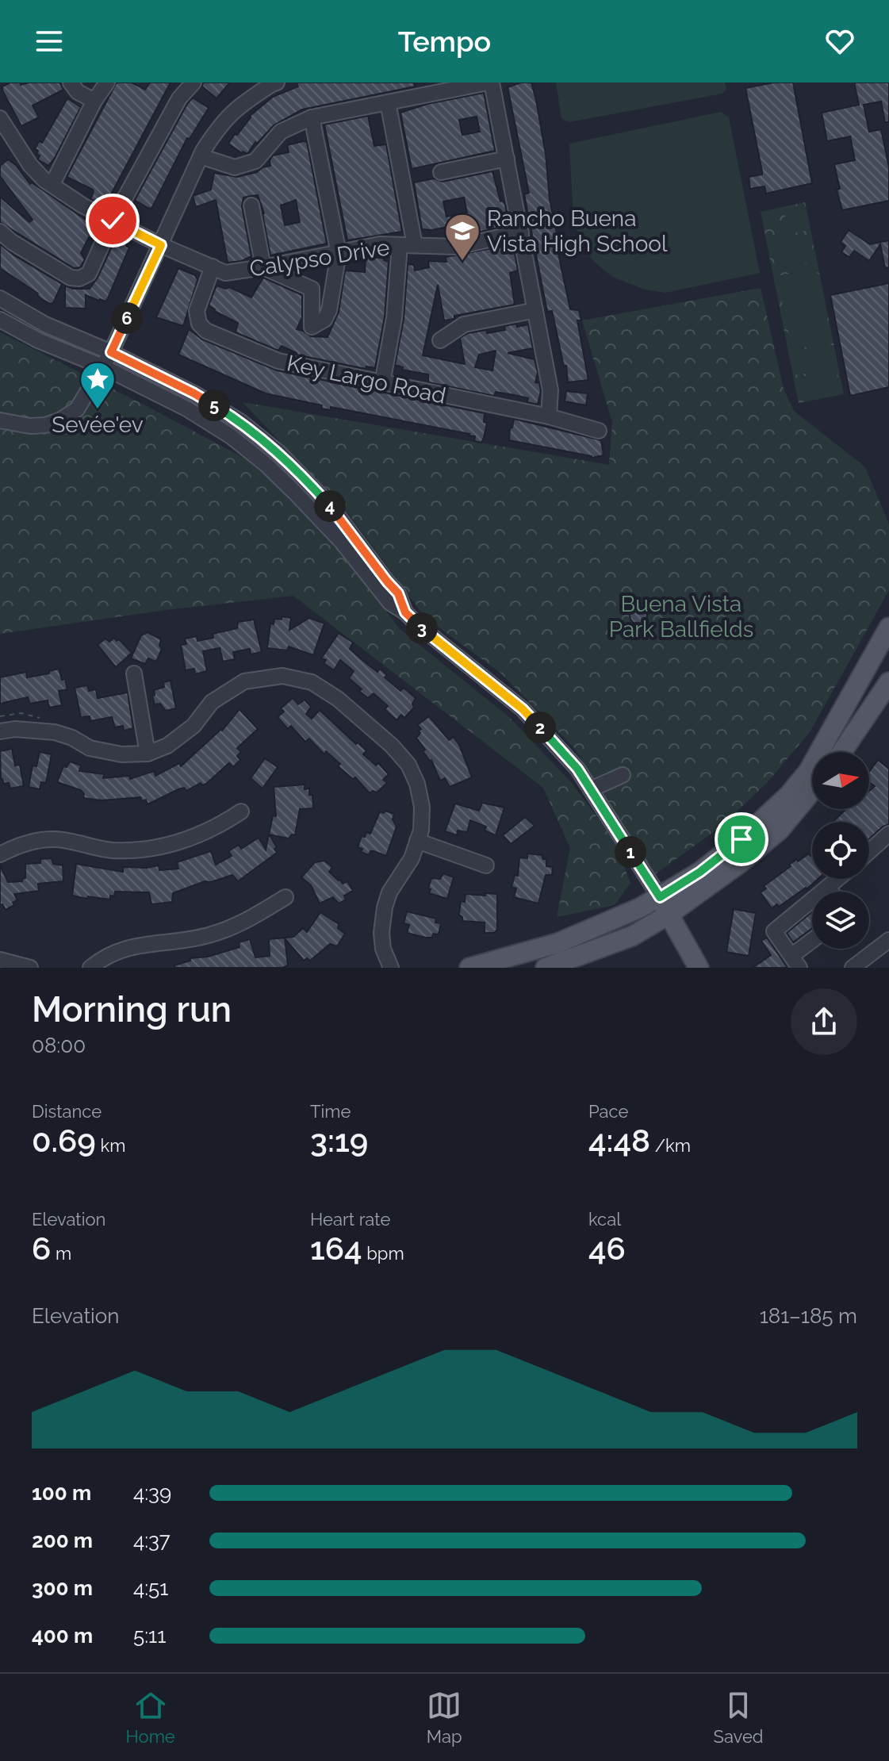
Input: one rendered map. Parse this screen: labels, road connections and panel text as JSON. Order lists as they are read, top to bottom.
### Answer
{
  "streets": {
    "street": ["Calypso Drive", "Key Largo Road"]
  },
  "crossings": [
    ["Calypso Drive", "Key Largo Road"]
  ],
  "parks": ["Buena Vista Park Ballfields"],
  "places": {
    "school or university": ["Rancho Buena Vista High School"],
    "place": ["Sevée'ev"]
  },
  "north": "right",
  "page": {
    "header": "Tempo",
    "pins": [
      "6",
      "5",
      "4",
      "3",
      "2",
      "1"
    ],
    "heading": ["Morning run", "08:00"],
    "stats": [
      ["Distance", "0.69 km"],
      ["Time", "3:19"],
      ["Pace", "4:48 /km"],
      ["Elevation", "6 m"],
      ["Heart rate", "164 bpm"],
      ["kcal", "46"]
    ],
    "chart": ["Elevation", "181–185 m"],
    "list": [
      {
        "name": "100 m",
        "note": "4:39"
      },
      {
        "name": "200 m",
        "note": "4:37"
      },
      {
        "name": "300 m",
        "note": "4:51"
      },
      {
        "name": "400 m",
        "note": "5:11"
      }
    ],
    "tabs": ["Home", "Map", "Saved"]
  }
}
